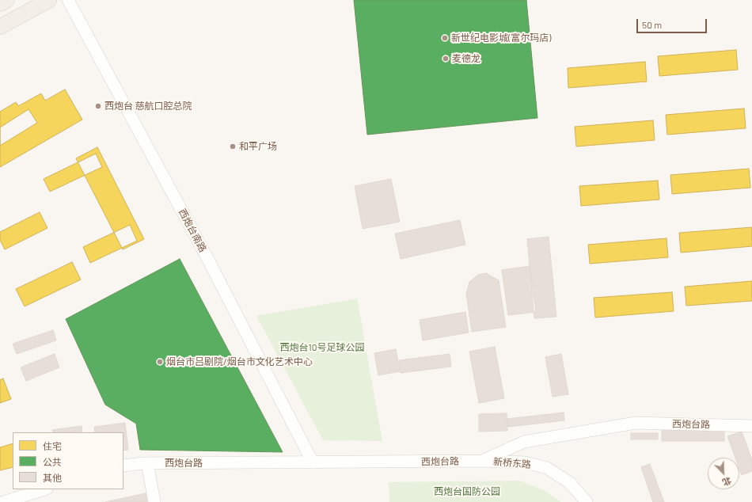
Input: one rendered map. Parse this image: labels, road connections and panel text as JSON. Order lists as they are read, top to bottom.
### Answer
{
  "streets": {
    "street": ["西炮台南路", "西炮台路", "新桥东路"]
  },
  "crossings": [
    ["西炮台南路", "西炮台路"],
    ["西炮台路", "新桥东路"]
  ],
  "parks": ["西炮台10号足球公园", "西炮台国防公园"],
  "places": [
    "新世纪电影城(富尔玛店)",
    "麦德龙",
    "西炮台 慈航口腔总院",
    "和平广场",
    "烟台市吕剧院/烟台市文化艺术中心"
  ],
  "legend": ["住宅", "公共", "其他"],
  "scale_bar": "50 m",
  "north": "bottom right"
}
